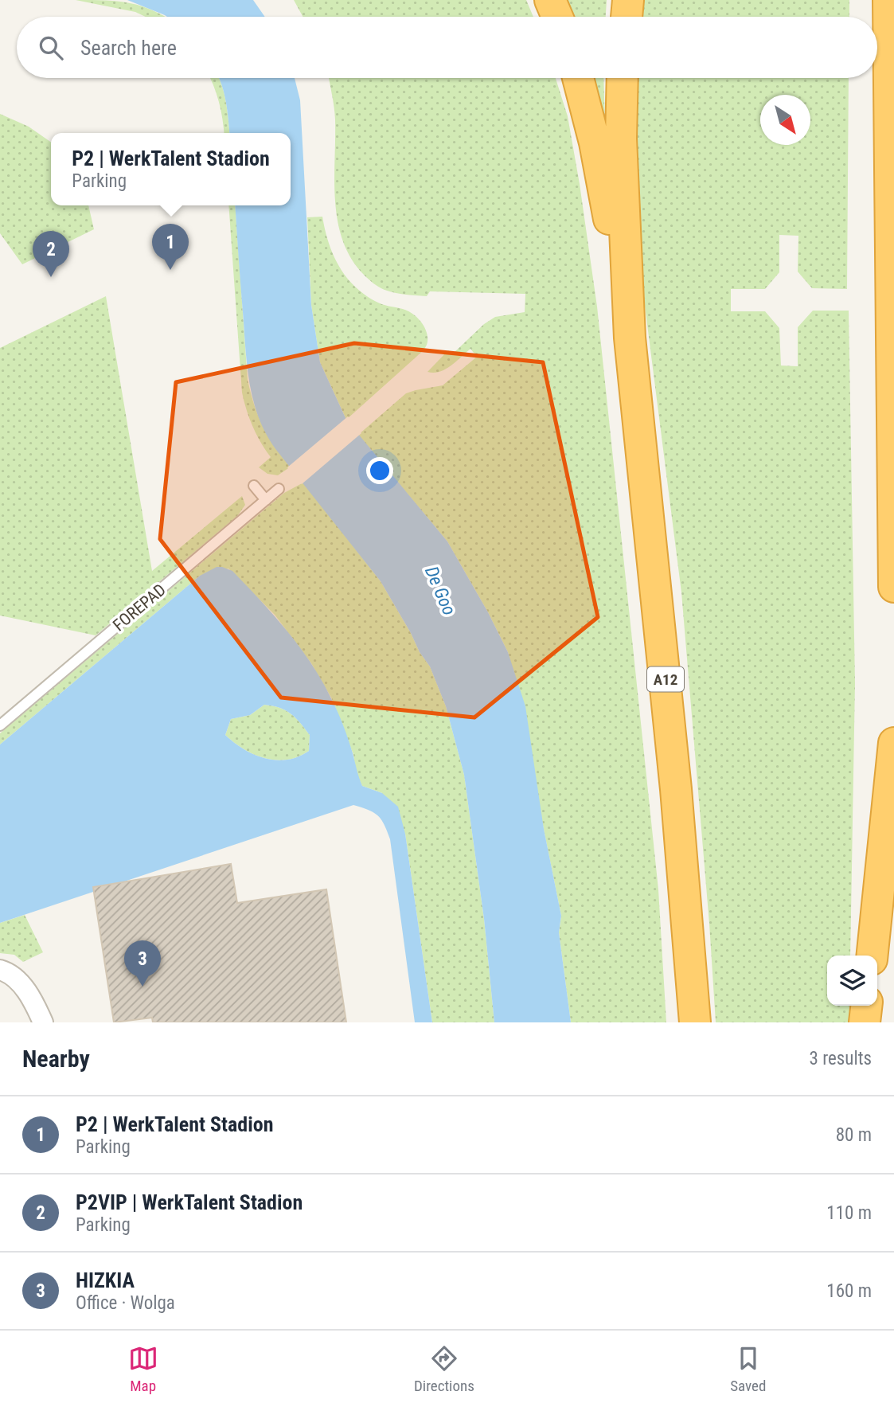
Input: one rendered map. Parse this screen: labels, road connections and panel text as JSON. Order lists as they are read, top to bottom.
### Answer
{
  "streets": {
    "highway": ["A12"],
    "lane": ["FOREPAD"]
  },
  "water": ["De Goo"],
  "north": "bottom right",
  "page": {
    "search": "Search here",
    "popup": ["P2 | WerkTalent Stadion", "Parking"],
    "pins": ["1", "2", "3"],
    "heading": ["Nearby", "3 results"],
    "list": [
      {
        "mark": "1",
        "name": "P2 | WerkTalent Stadion",
        "note": "Parking",
        "value": "80 m"
      },
      {
        "mark": "2",
        "name": "P2VIP | WerkTalent Stadion",
        "note": "Parking",
        "value": "110 m"
      },
      {
        "mark": "3",
        "name": "HIZKIA",
        "note": "Office · Wolga",
        "value": "160 m"
      }
    ],
    "nav": ["Map", "Directions", "Saved"]
  }
}
